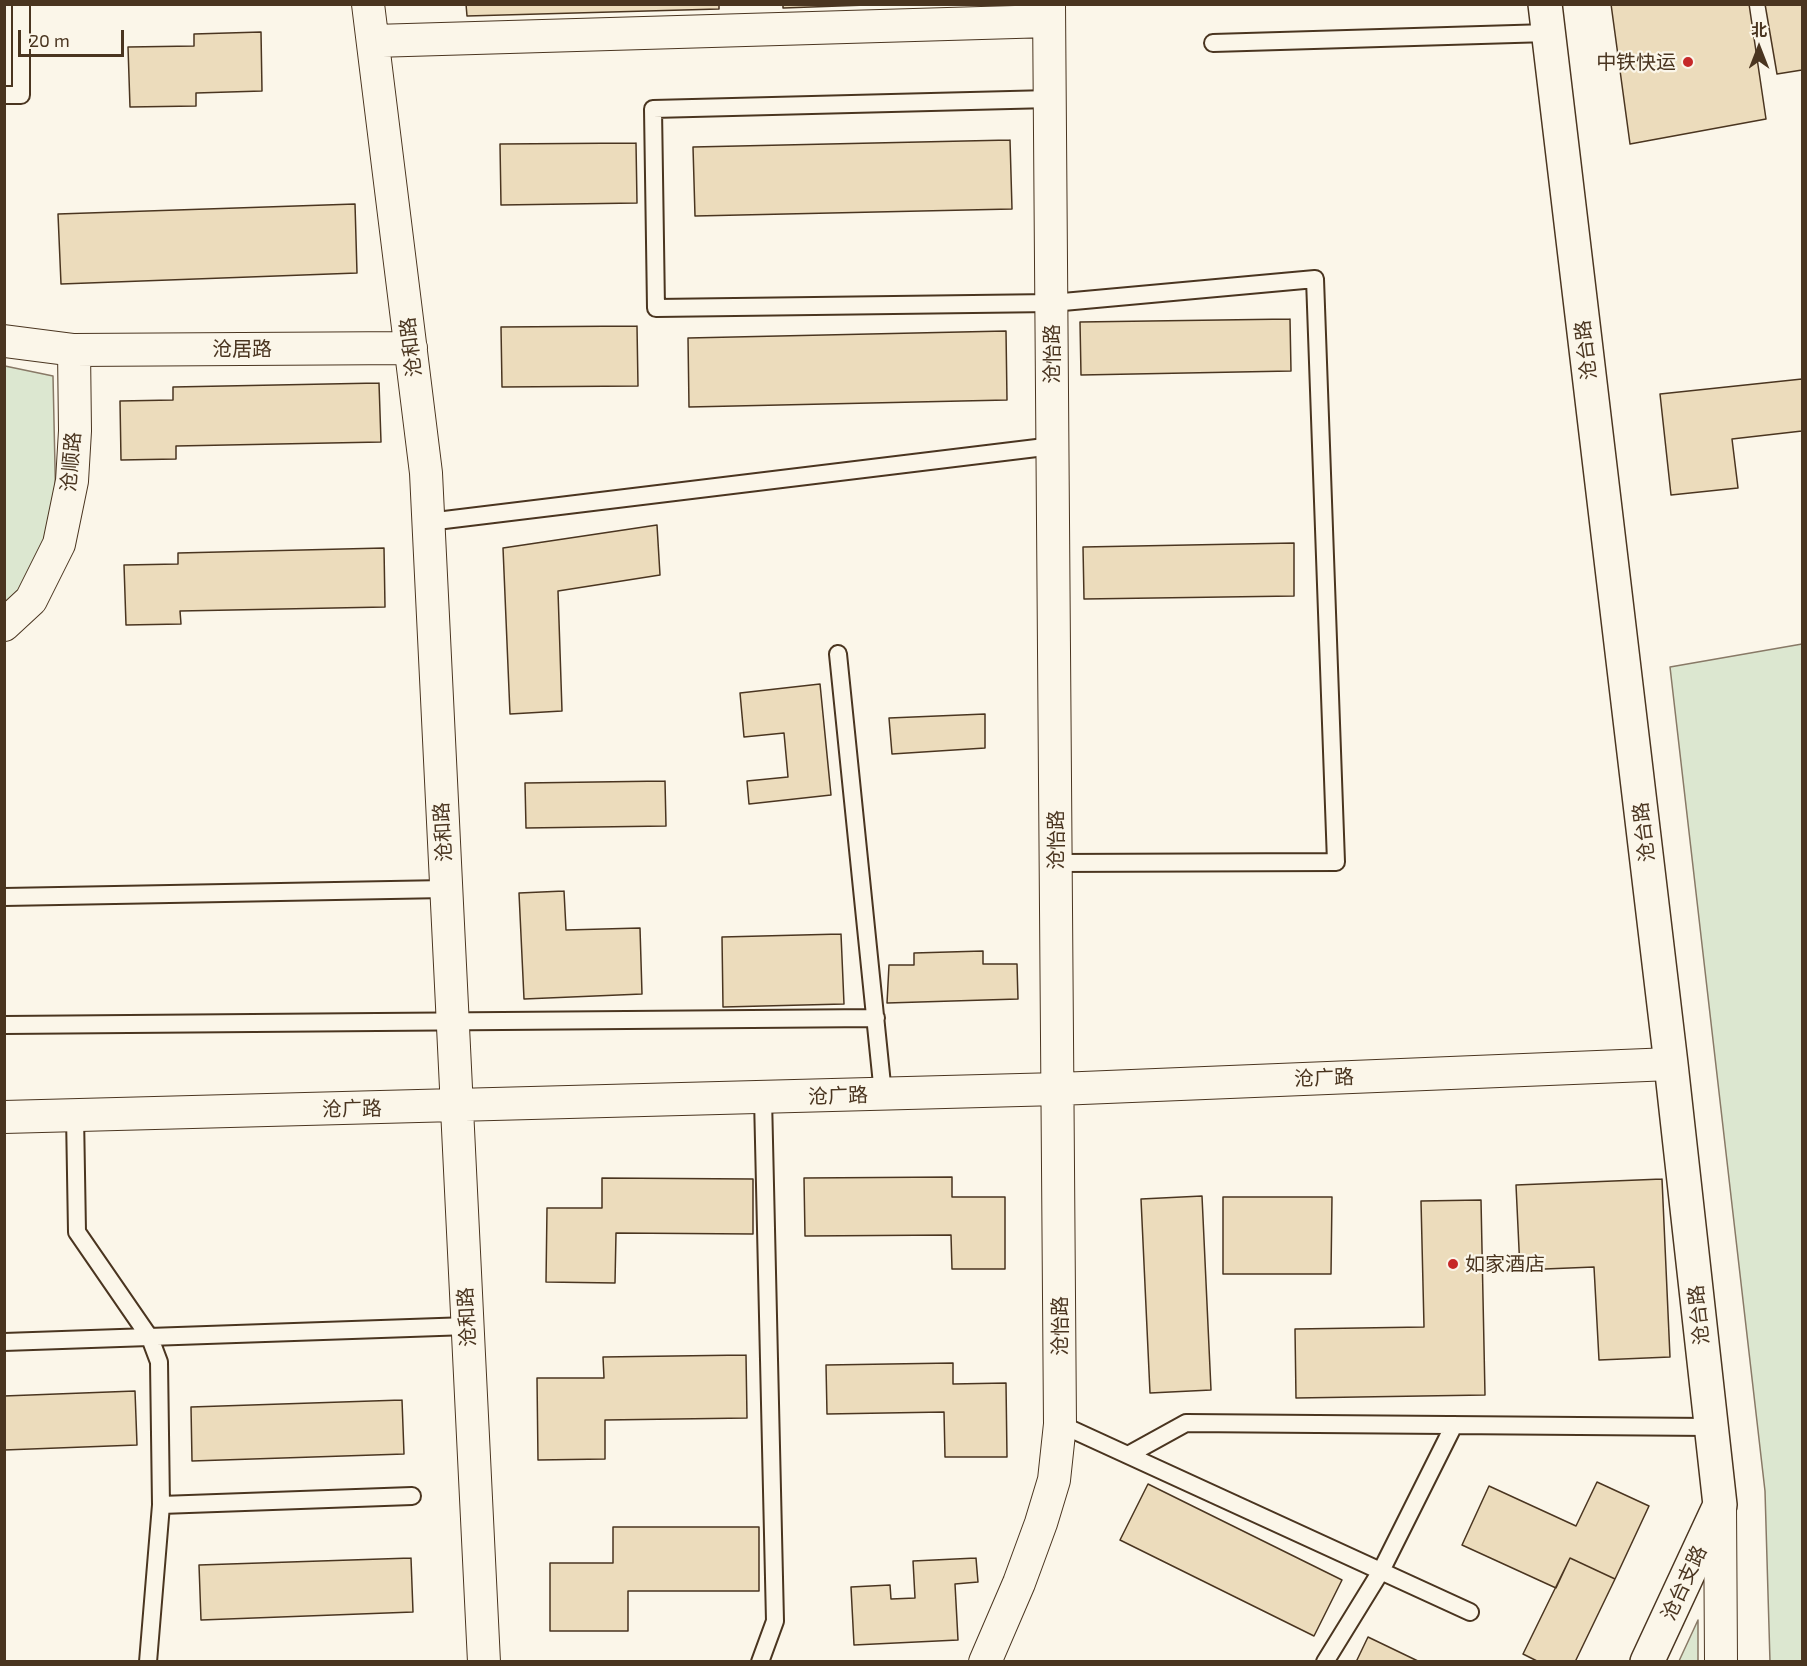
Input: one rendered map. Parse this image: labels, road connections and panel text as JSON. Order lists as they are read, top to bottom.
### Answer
{
  "streets": {
    "street": [
      "沧和路",
      "沧居路",
      "沧台路",
      "沧怡路",
      "沧顺路",
      "沧广路",
      "沧台支路"
    ]
  },
  "crossings": [
    ["沧和路", "沧居路"],
    ["沧和路", "沧广路"],
    ["沧居路", "沧顺路"],
    ["沧台路", "沧广路"],
    ["沧台路", "沧台支路"],
    ["沧怡路", "沧广路"]
  ],
  "places": ["中铁快运", "如家酒店"],
  "scale_bar": "20 m",
  "north": "top"
}
